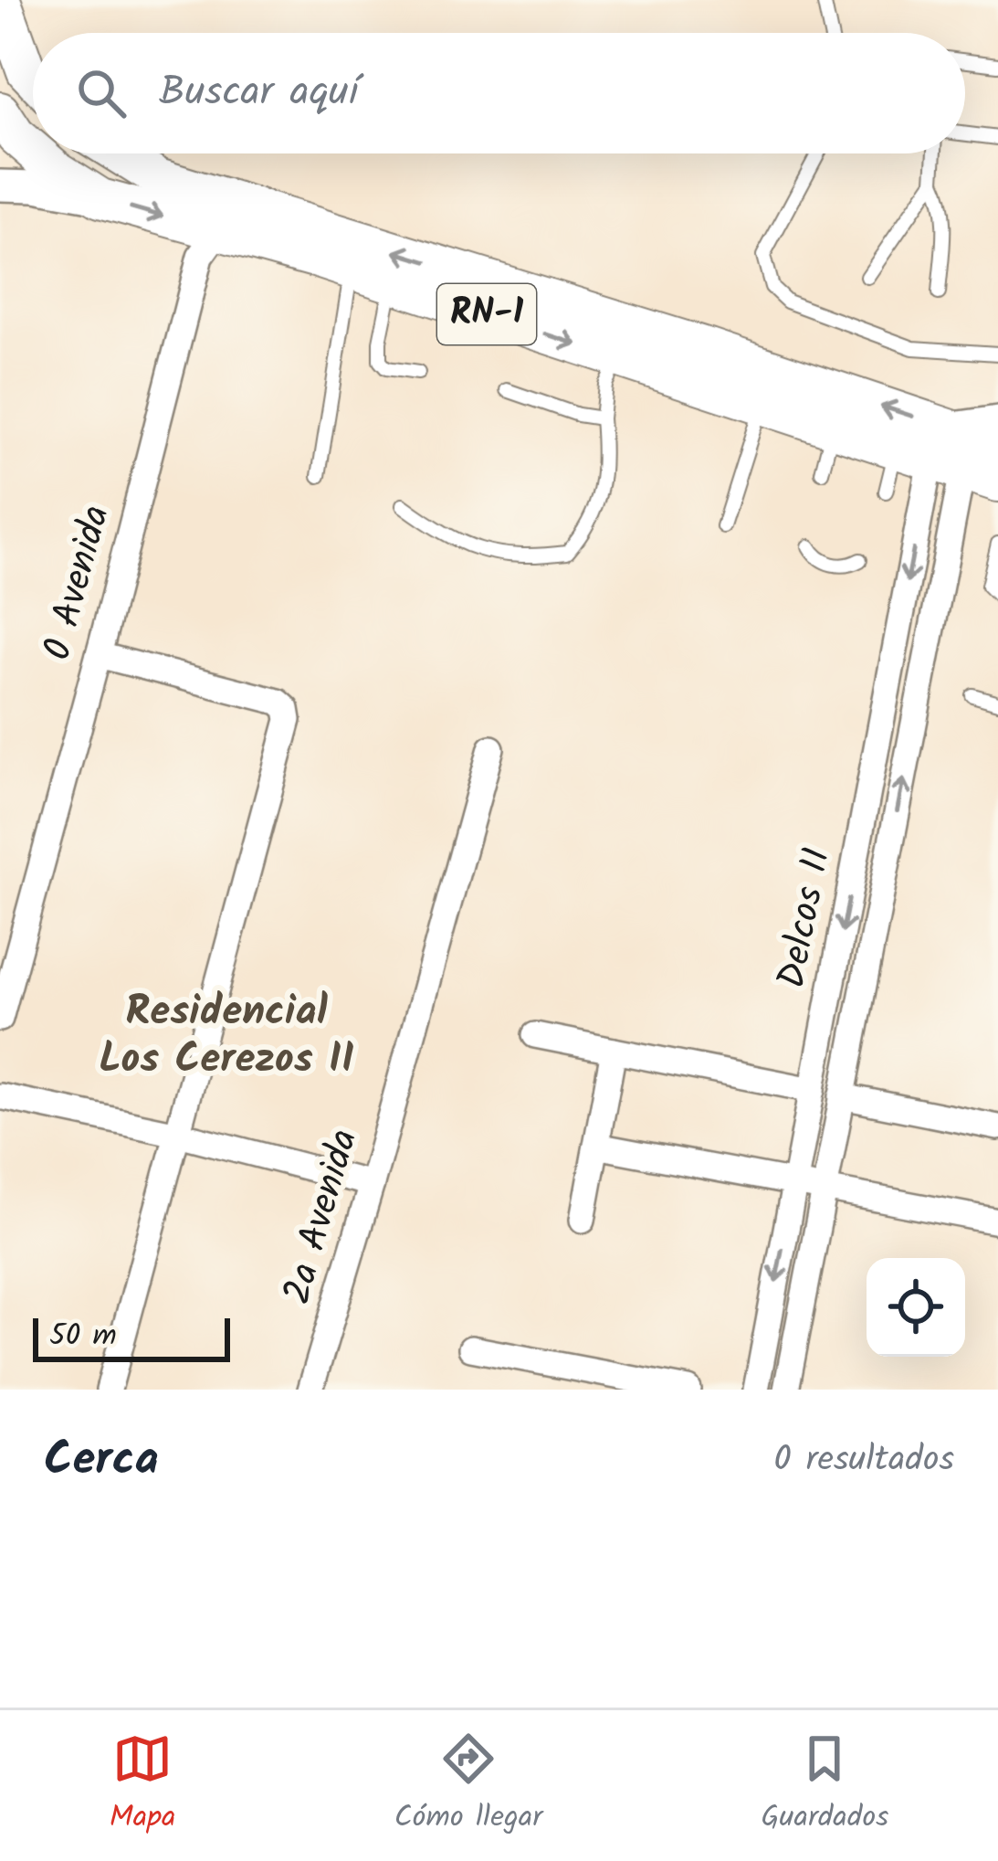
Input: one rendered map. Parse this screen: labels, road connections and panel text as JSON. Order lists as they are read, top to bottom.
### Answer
{
  "streets": {
    "highway": ["RN-1"],
    "street": ["0 Avenida", "Delcos II", "2a Avenida"]
  },
  "crossings": [
    ["RN-1", "0 Avenida"],
    ["RN-1", "Delcos II"]
  ],
  "districts": ["Residencial Los Cerezos II"],
  "scale_bar": "50 m",
  "page": {
    "search": "Buscar aquí",
    "scale": "50 m",
    "heading": ["Cerca", "0 resultados"],
    "nav": ["Mapa", "Cómo llegar", "Guardados"]
  }
}
